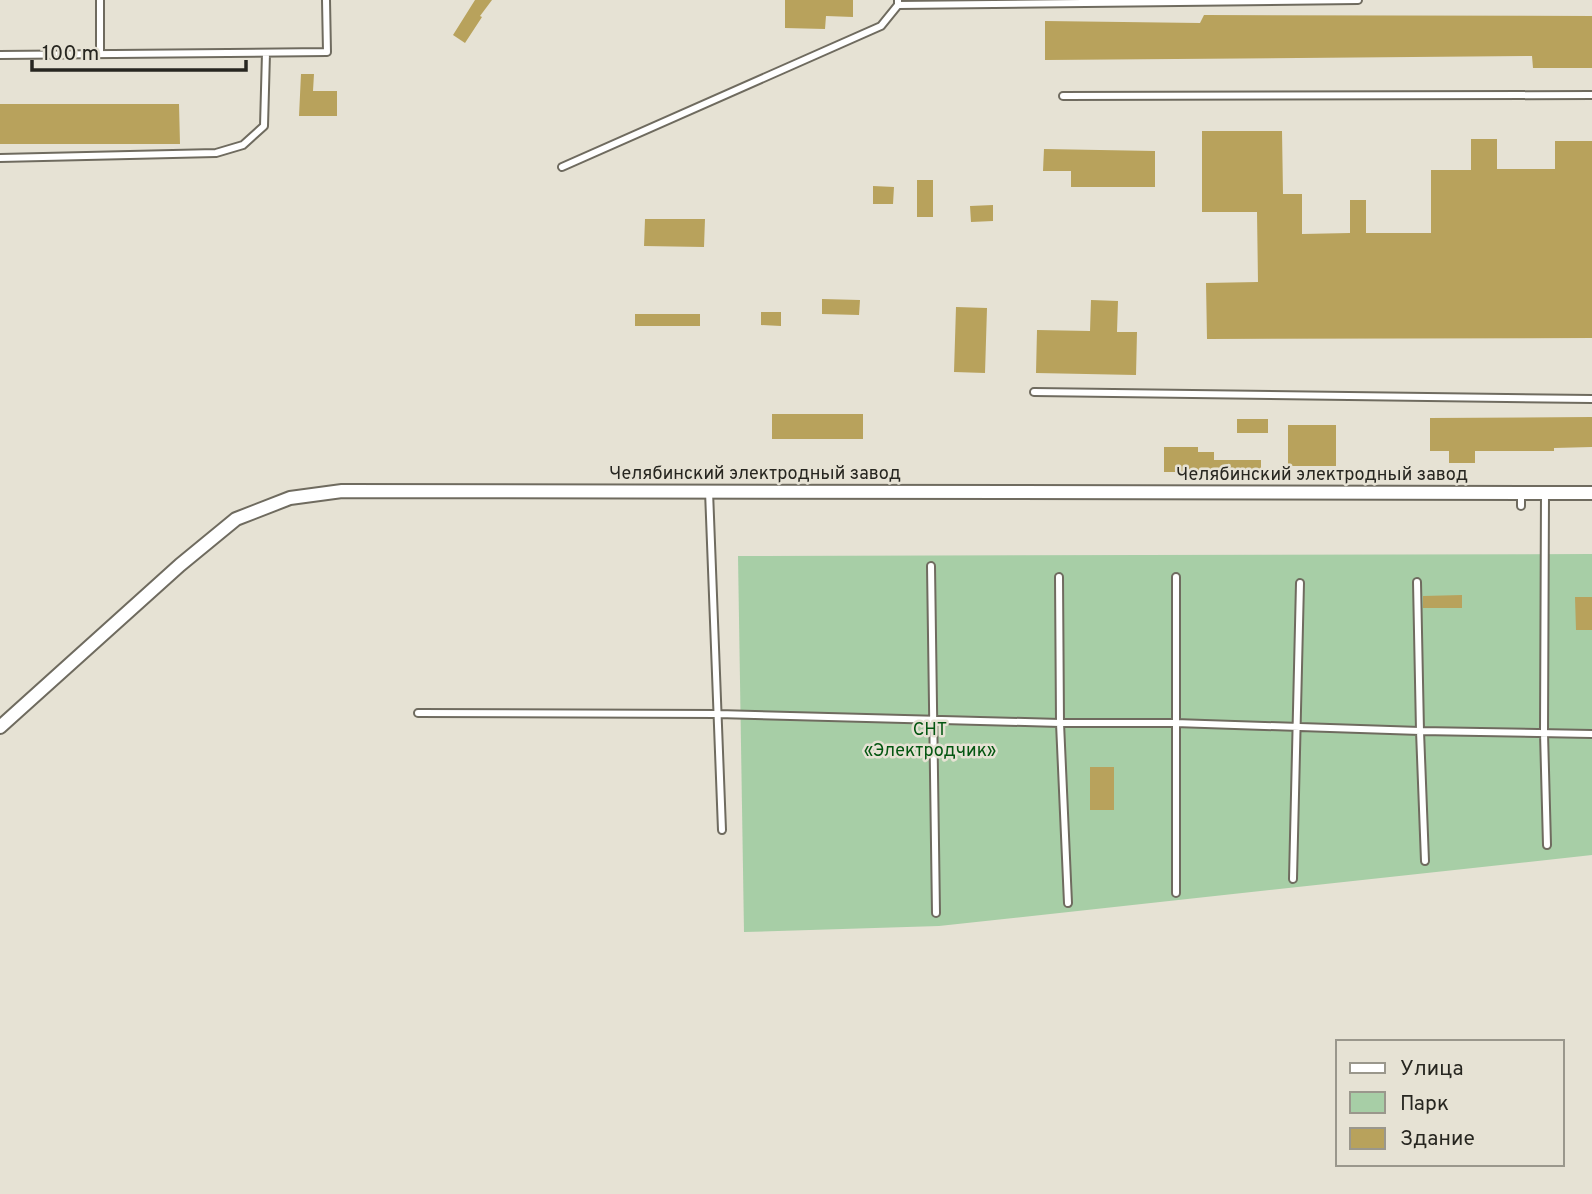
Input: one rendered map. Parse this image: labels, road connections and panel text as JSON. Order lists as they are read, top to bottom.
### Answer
{
  "streets": {
    "street": ["Челябинский электродный завод"]
  },
  "parks": ["СНТ «Электродчик»"],
  "legend": ["Улица", "Парк", "Здание"],
  "scale_bar": "100 m"
}
